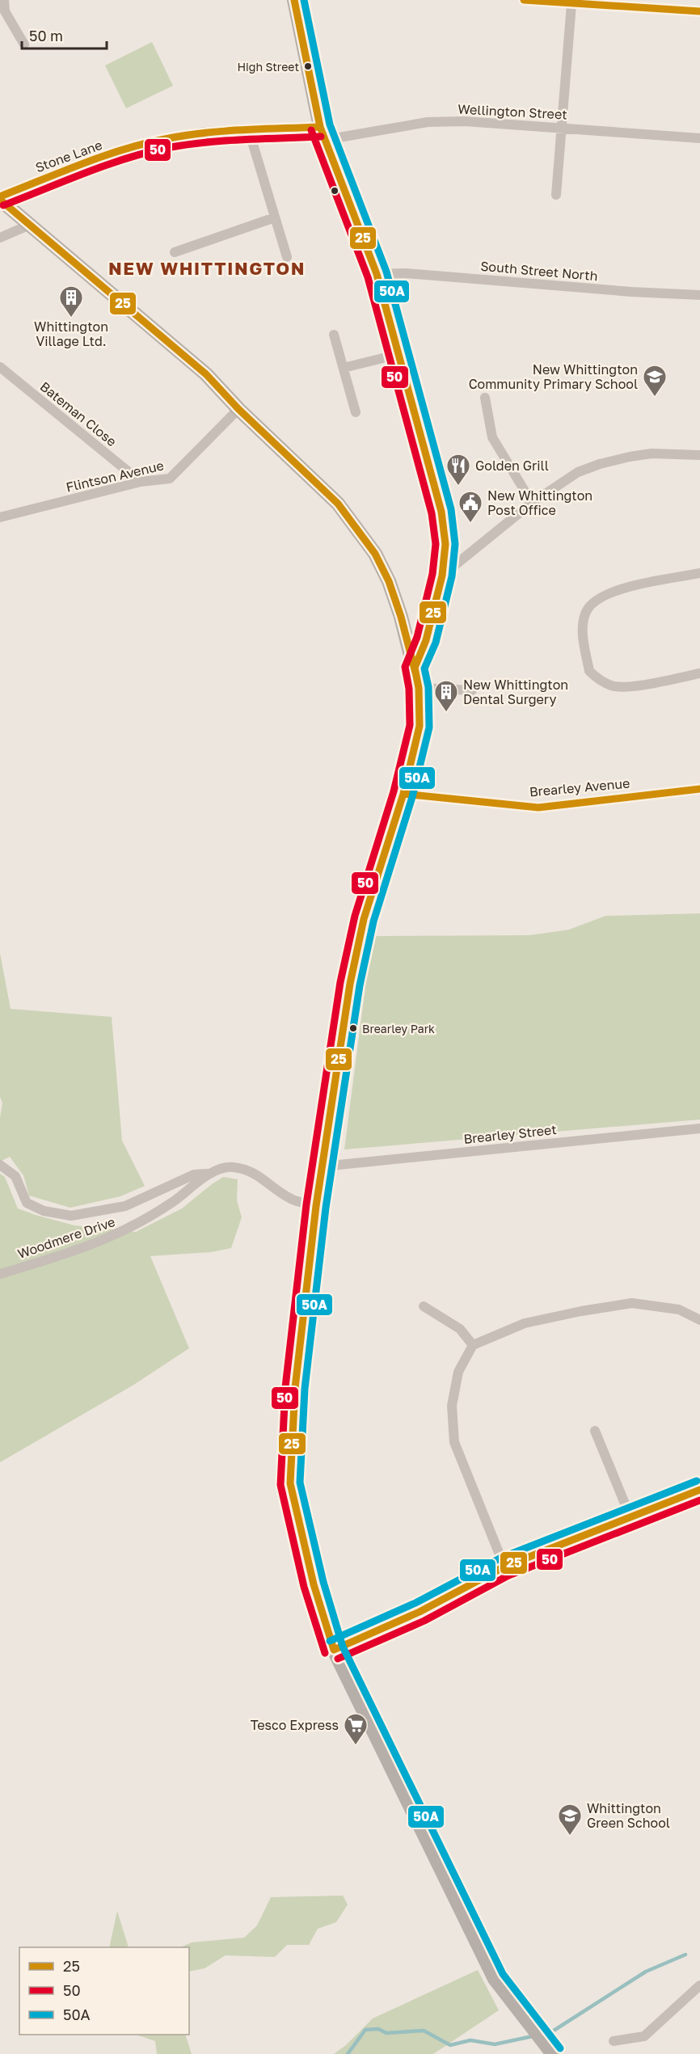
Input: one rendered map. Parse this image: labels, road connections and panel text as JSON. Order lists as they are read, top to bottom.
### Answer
{
  "streets": {
    "street": [
      "Wellington Street",
      "Stone Lane",
      "South Street North",
      "Bateman Close",
      "Flintson Avenue",
      "Brearley Avenue",
      "Brearley Street",
      "Woodmere Drive"
    ]
  },
  "crossings": [
    ["Wellington Street", "Stone Lane"],
    ["Bateman Close", "Flintson Avenue"]
  ],
  "districts": ["NEW WHITTINGTON"],
  "places": {
    "other": ["High Street", "Brearley Park"],
    "building": ["Whittington Village Ltd.", "New Whittington Dental Surgery"],
    "school or university": ["New Whittington Community Primary School", "Whittington Green School"],
    "restaurant": ["Golden Grill"],
    "public building": ["New Whittington Post Office"],
    "supermarket": ["Tesco Express"]
  },
  "lines": ["transit line 25", "transit line 50A", "transit line 50"],
  "legend": ["25", "50", "50A"],
  "scale_bar": "50 m"
}
